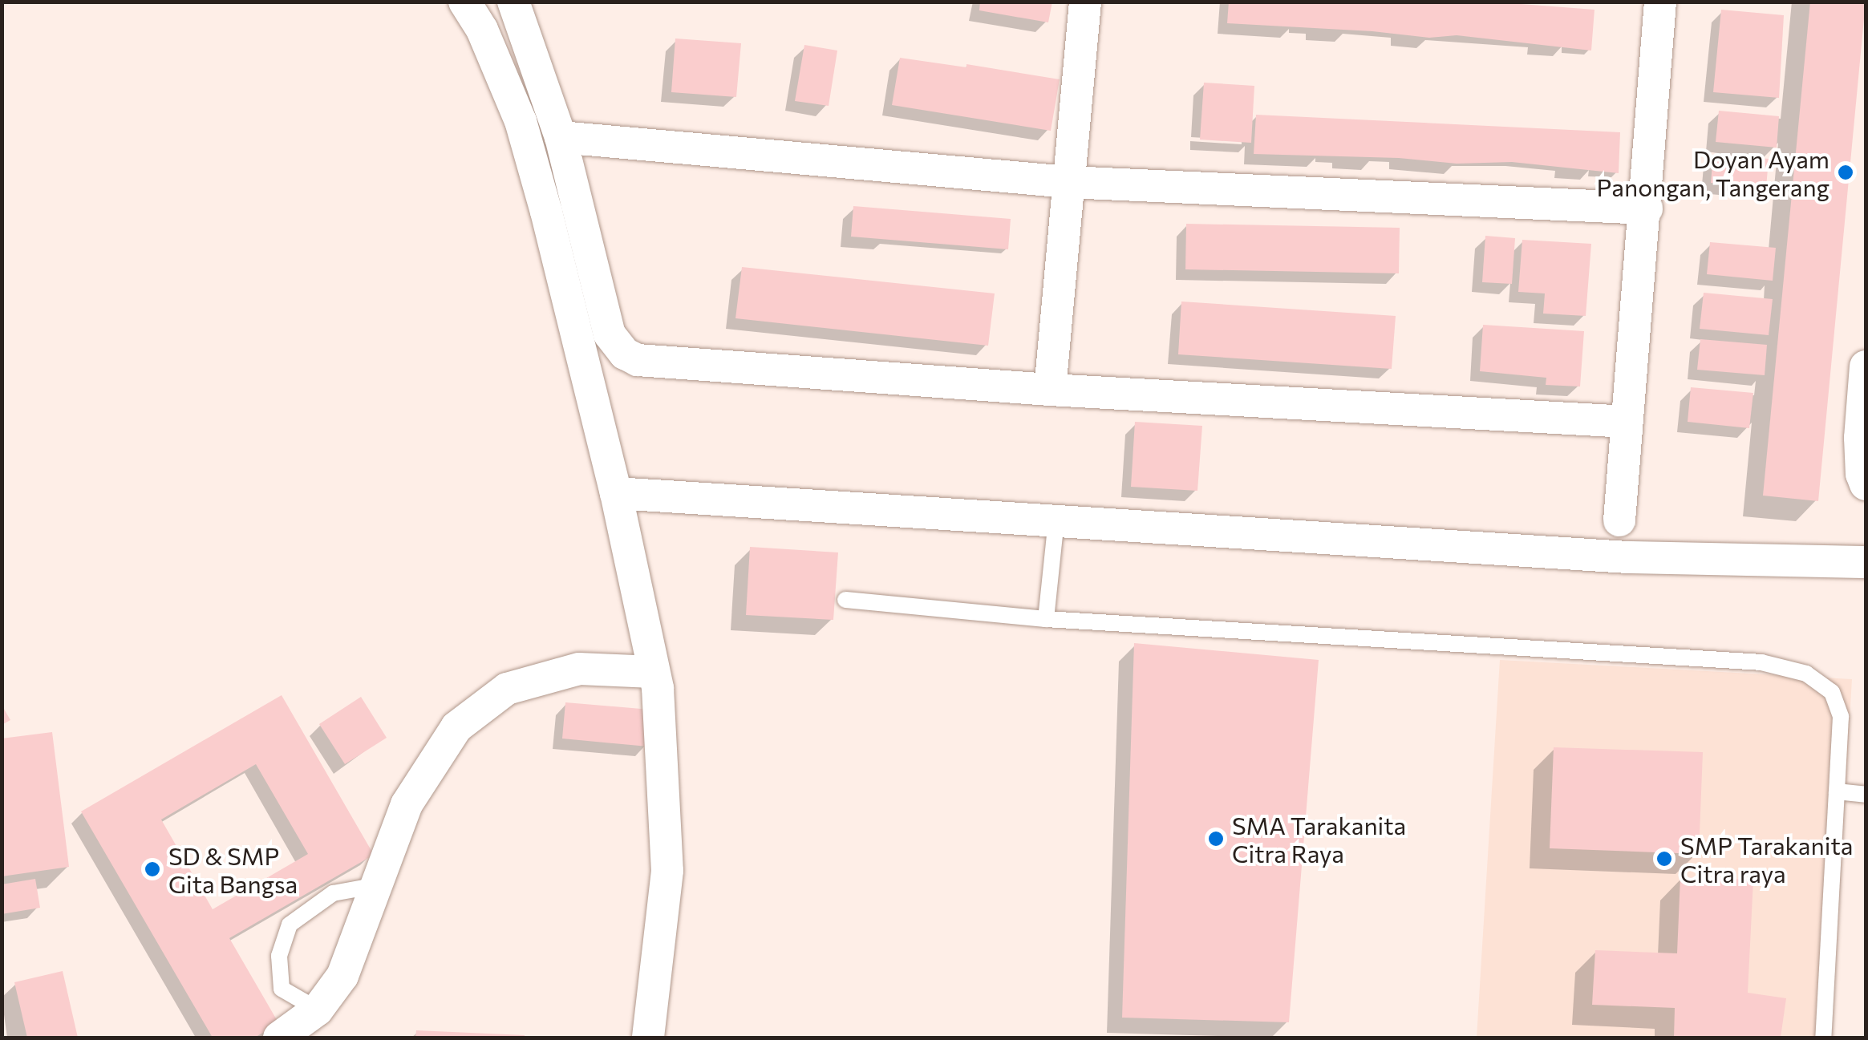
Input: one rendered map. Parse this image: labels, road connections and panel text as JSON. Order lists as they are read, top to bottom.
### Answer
{
  "places": [
    "Doyan Ayam Panongan, Tangerang",
    "SMA Tarakanita Citra Raya",
    "SMP Tarakanita Citra raya",
    "SD & SMP Gita Bangsa"
  ]
}
